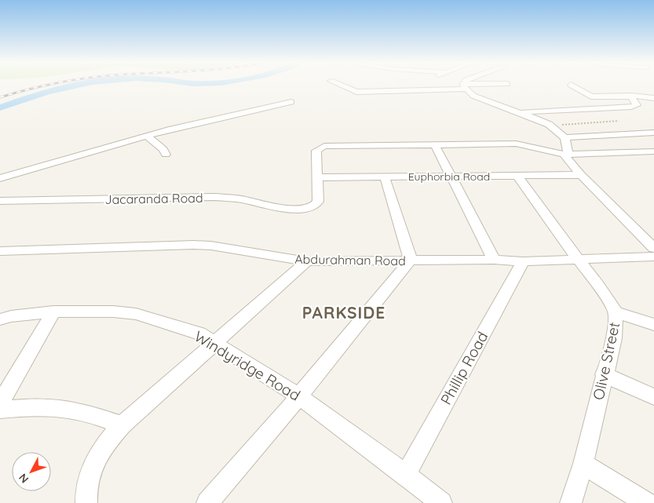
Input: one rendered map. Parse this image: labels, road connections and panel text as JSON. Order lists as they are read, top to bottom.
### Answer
{
  "streets": {
    "street": [
      "Euphorbia Road",
      "Jacaranda Road",
      "Abdurahman Road",
      "Olive Street",
      "Windyridge Road",
      "Phillip Road"
    ]
  },
  "crossings": [
    ["Euphorbia Road", "Jacaranda Road"],
    ["Euphorbia Road", "Olive Street"],
    ["Abdurahman Road", "Olive Street"],
    ["Abdurahman Road", "Phillip Road"],
    ["Windyridge Road", "Phillip Road"]
  ],
  "districts": ["PARKSIDE"],
  "north": "bottom left"
}
